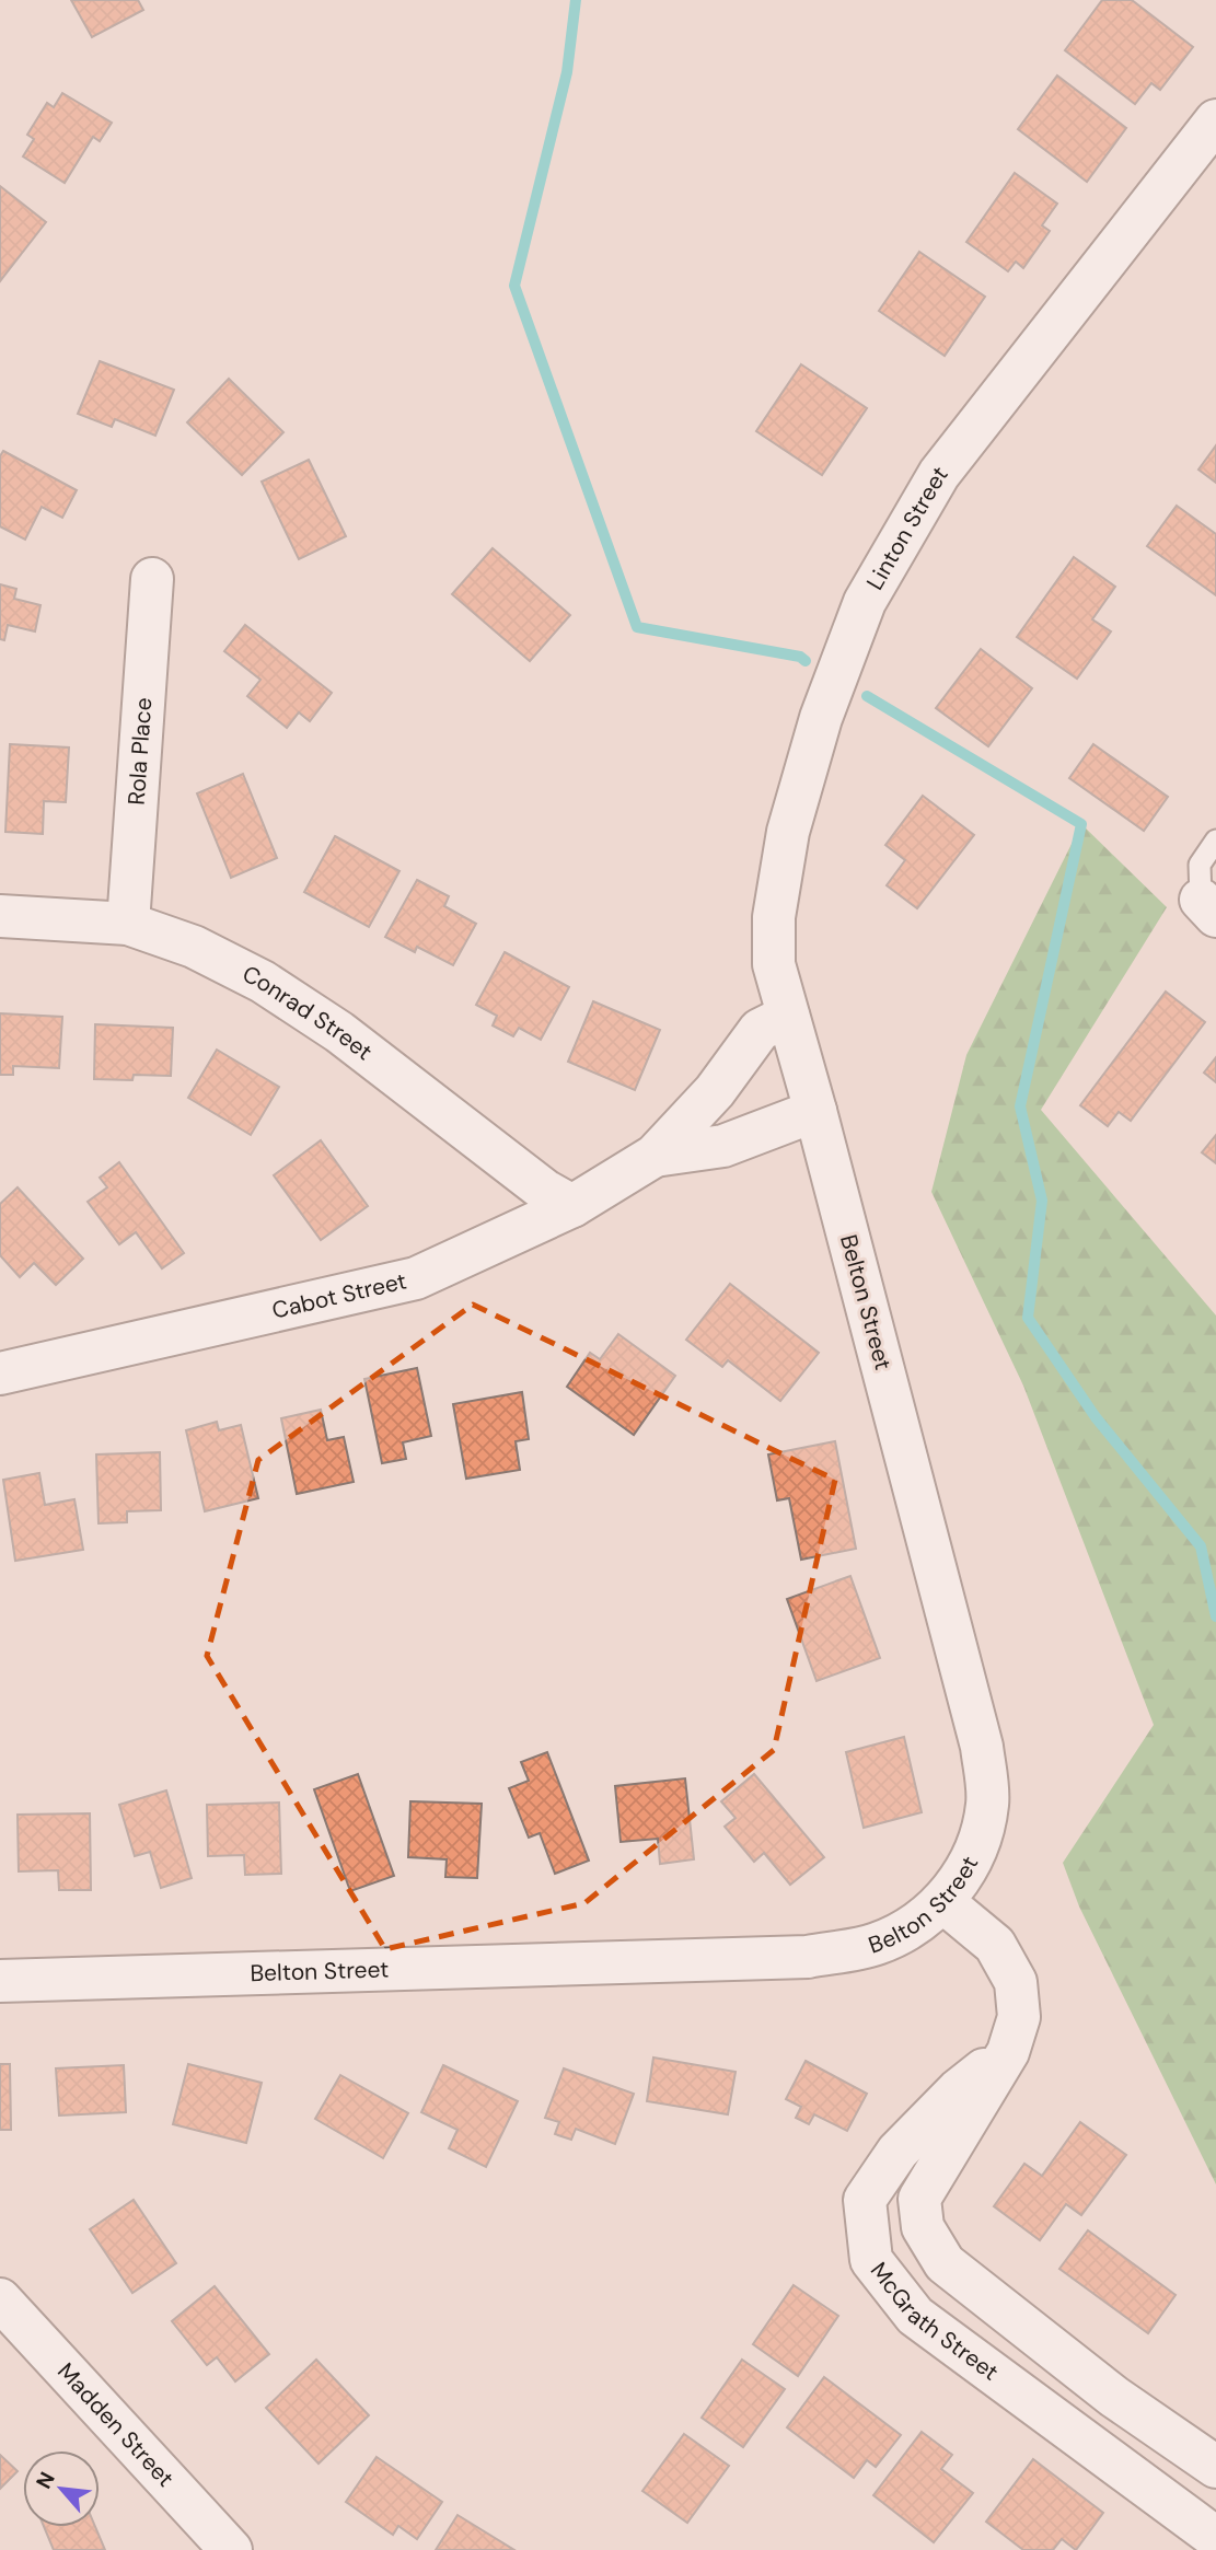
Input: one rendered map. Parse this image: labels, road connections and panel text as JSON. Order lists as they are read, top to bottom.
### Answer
{
  "streets": {
    "street": [
      "Linton Street",
      "Rola Place",
      "Conrad Street",
      "Cabot Street",
      "Belton Street",
      "McGrath Street",
      "Madden Street"
    ]
  },
  "crossings": [
    ["Linton Street", "Cabot Street"],
    ["Linton Street", "Belton Street"],
    ["Rola Place", "Conrad Street"],
    ["Conrad Street", "Cabot Street"],
    ["Cabot Street", "Belton Street"],
    ["Belton Street", "McGrath Street"]
  ],
  "north": "top left"
}
